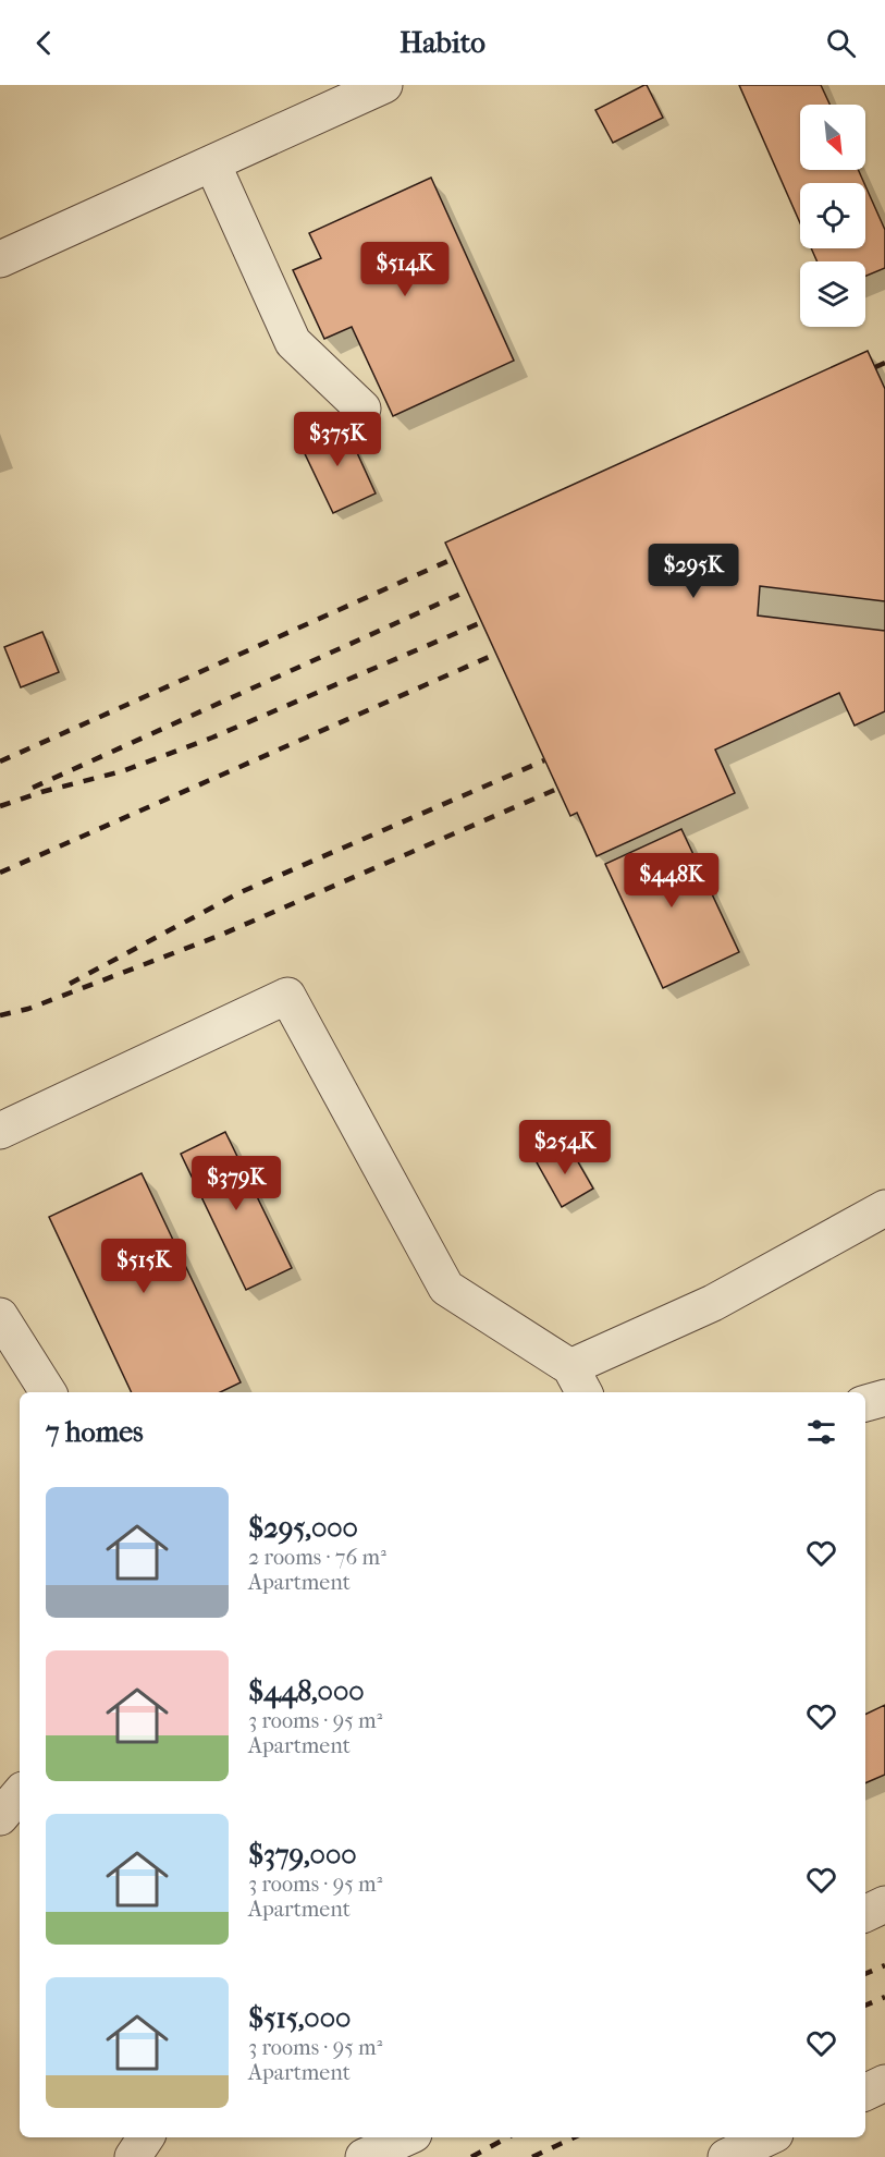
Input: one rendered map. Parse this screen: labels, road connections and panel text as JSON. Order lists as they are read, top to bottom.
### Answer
{
  "north": "bottom right",
  "page": {
    "header": "Habito",
    "price": [
      "$514K",
      "$375K",
      "$295K",
      "$448K",
      "$254K",
      "$379K",
      "$515K"
    ],
    "heading": "7 homes",
    "list": [
      {
        "name": "$295,000",
        "note": "2 rooms · 76 m² · Apartment"
      },
      {
        "name": "$448,000",
        "note": "3 rooms · 95 m² · Apartment"
      },
      {
        "name": "$379,000",
        "note": "3 rooms · 95 m² · Apartment"
      },
      {
        "name": "$515,000",
        "note": "3 rooms · 95 m² · Apartment"
      }
    ]
  }
}
